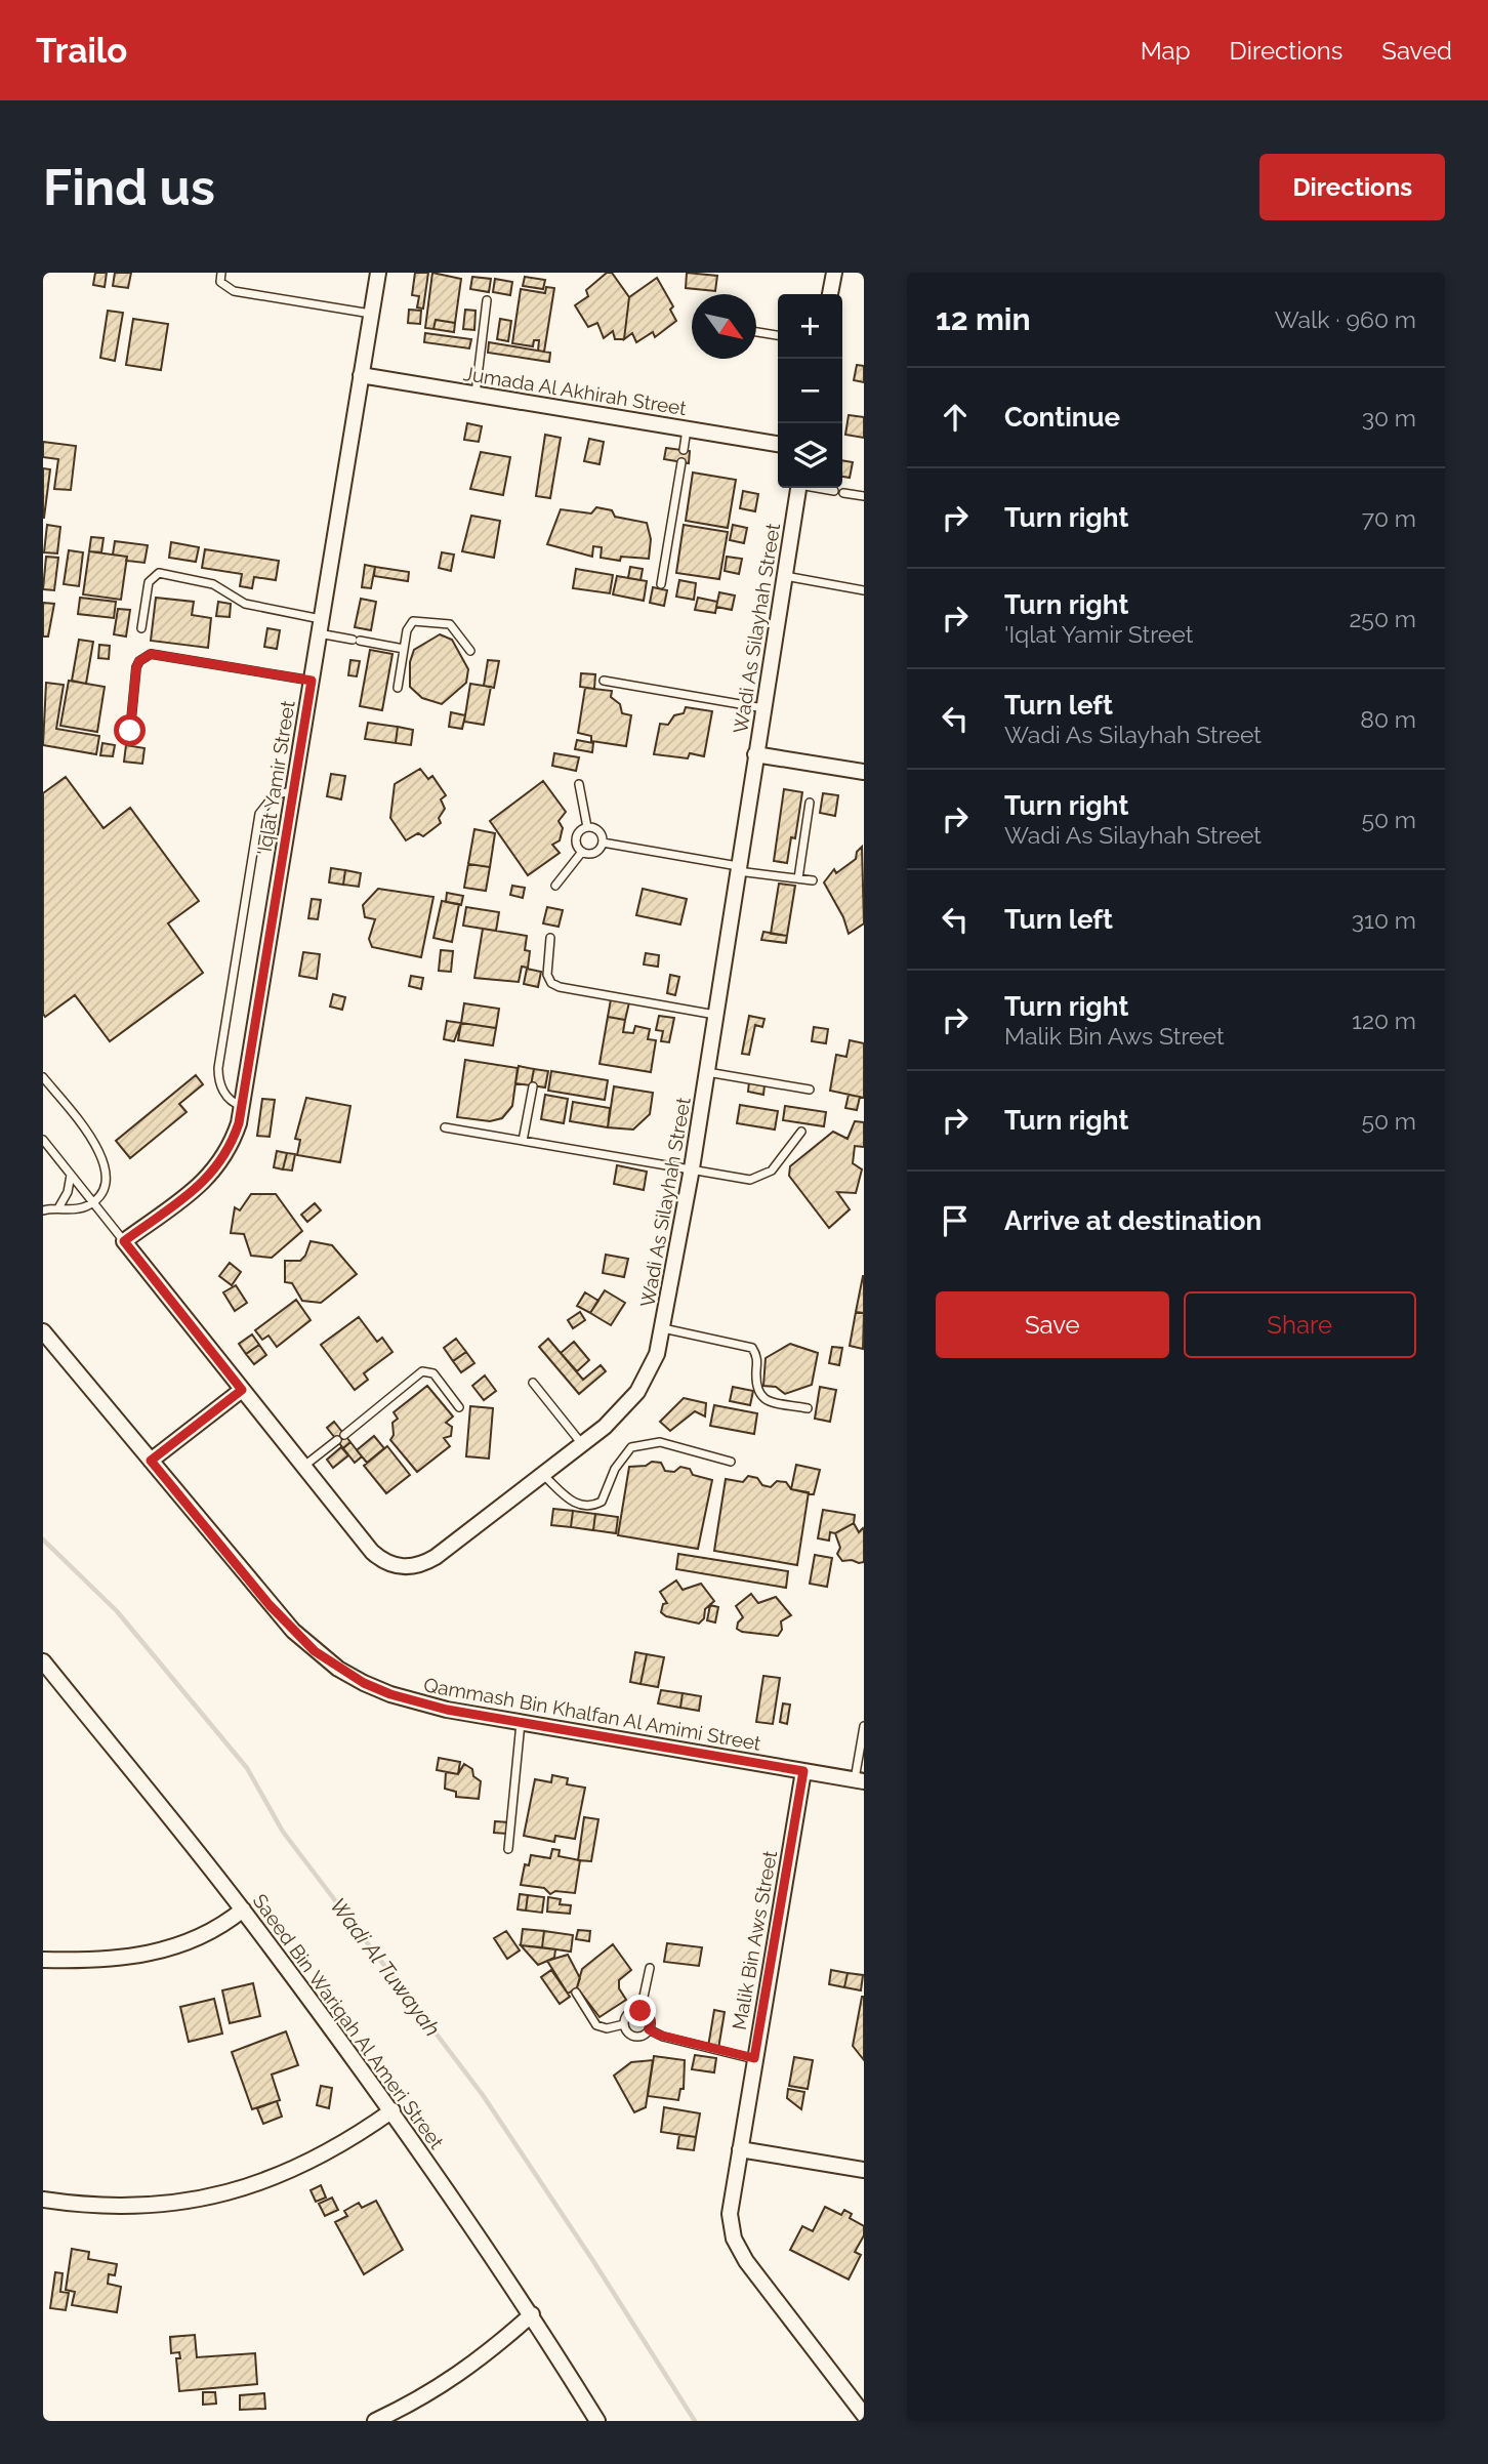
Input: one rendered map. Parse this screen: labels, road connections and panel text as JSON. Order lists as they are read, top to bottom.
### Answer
{
  "streets": {
    "street": [
      "Jumada Al Akhirah Street",
      "Wadi As Silayhah Street",
      "'Iqlat Yamir Street",
      "Qammash Bin Khalfan Al Amimi Street",
      "Malik Bin Aws Street",
      "Saeed Bin Wariqah Al Ameri Street"
    ]
  },
  "crossings": [
    ["Jumada Al Akhirah Street", "'Iqlat Yamir Street"],
    ["Wadi As Silayhah Street", "'Iqlat Yamir Street"],
    ["Qammash Bin Khalfan Al Amimi Street", "Malik Bin Aws Street"]
  ],
  "water": ["Wadi Al Tuwayah"],
  "north": "bottom right",
  "page": {
    "header": "Trailo",
    "nav": ["Map", "Directions", "Saved"],
    "buttons": [
      "Directions",
      ["Save", "Share"]
    ],
    "title": "Find us",
    "heading": ["12 min", "Walk · 960 m"],
    "map_buttons": ["+", "−"],
    "list": [
      ["Continue", "30 m"],
      ["Turn right", "70 m"],
      ["Turn right", "'Iqlat Yamir Street", "250 m"],
      ["Turn left", "Wadi As Silayhah Street", "80 m"],
      ["Turn right", "Wadi As Silayhah Street", "50 m"],
      ["Turn left", "310 m"],
      ["Turn right", "Malik Bin Aws Street", "120 m"],
      ["Turn right", "50 m"],
      "Arrive at destination"
    ]
  }
}
